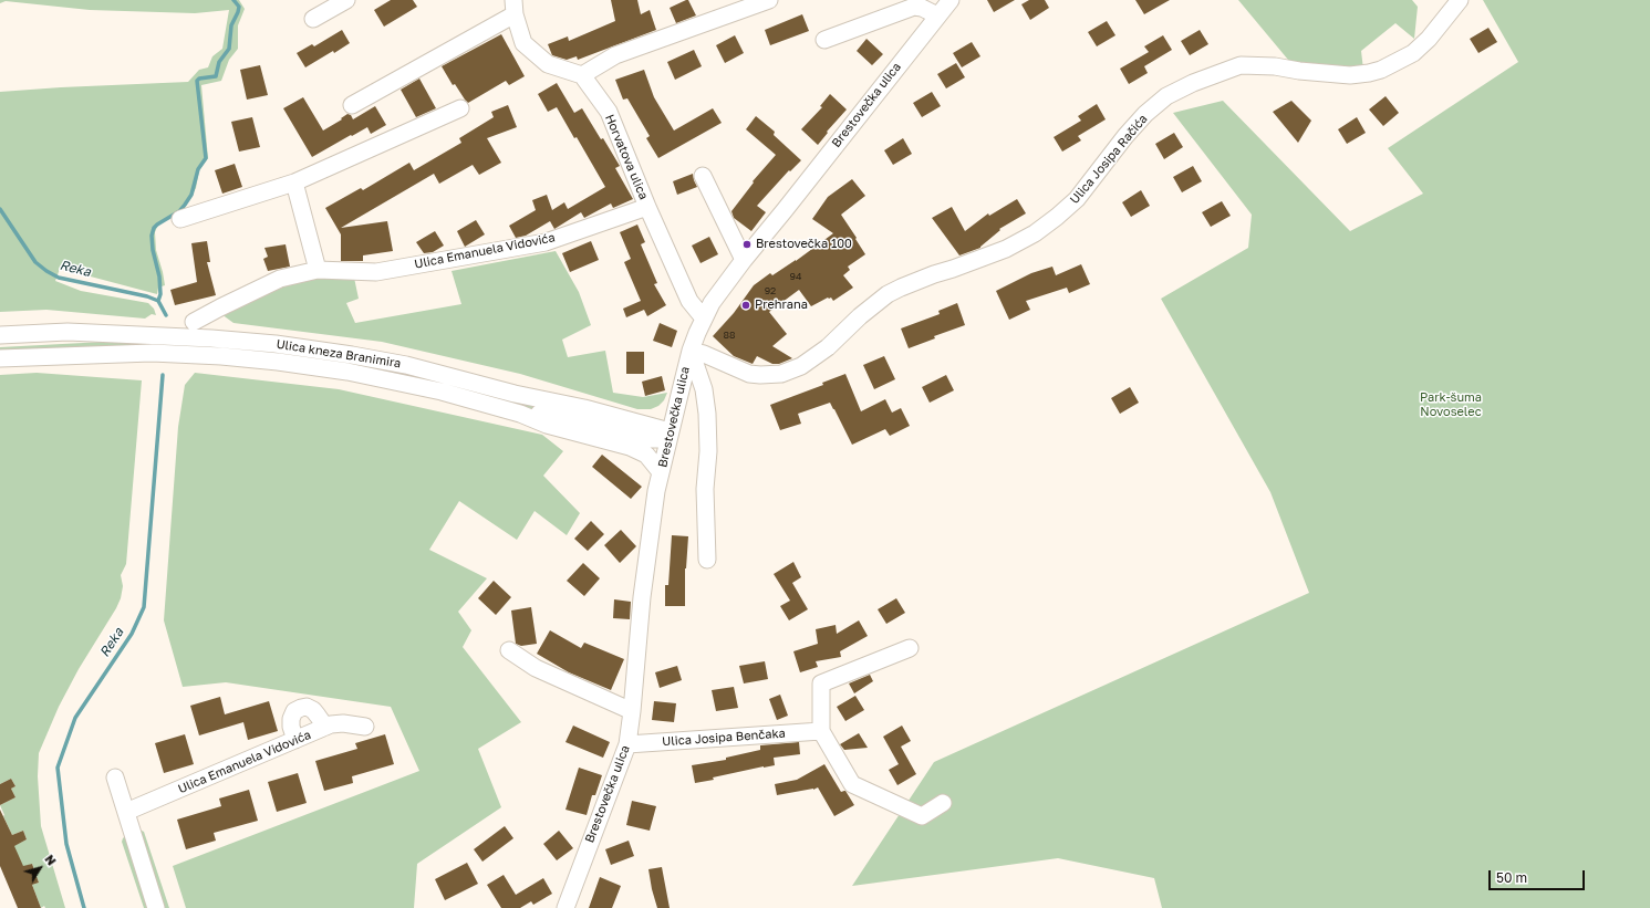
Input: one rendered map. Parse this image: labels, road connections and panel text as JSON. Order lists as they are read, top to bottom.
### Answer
{
  "streets": {
    "street": [
      "Brestovečka ulica",
      "Horvatova ulica",
      "Ulica Josipa Račića",
      "Ulica Emanuela Vidovića",
      "Ulica kneza Branimira",
      "Ulica Josipa Benčaka"
    ]
  },
  "crossings": [
    ["Brestovečka ulica", "Horvatova ulica"],
    ["Brestovečka ulica", "Ulica Josipa Račića"],
    ["Brestovečka ulica", "Ulica kneza Branimira"],
    ["Brestovečka ulica", "Ulica Josipa Benčaka"],
    ["Horvatova ulica", "Ulica Emanuela Vidovića"]
  ],
  "water": ["Reka"],
  "parks": ["Park-šuma Novoselec"],
  "places": ["Brestovečka 100", "Prehrana"],
  "house_numbers": ["94", "92", "88"],
  "scale_bar": "50 m",
  "north": "top right"
}
